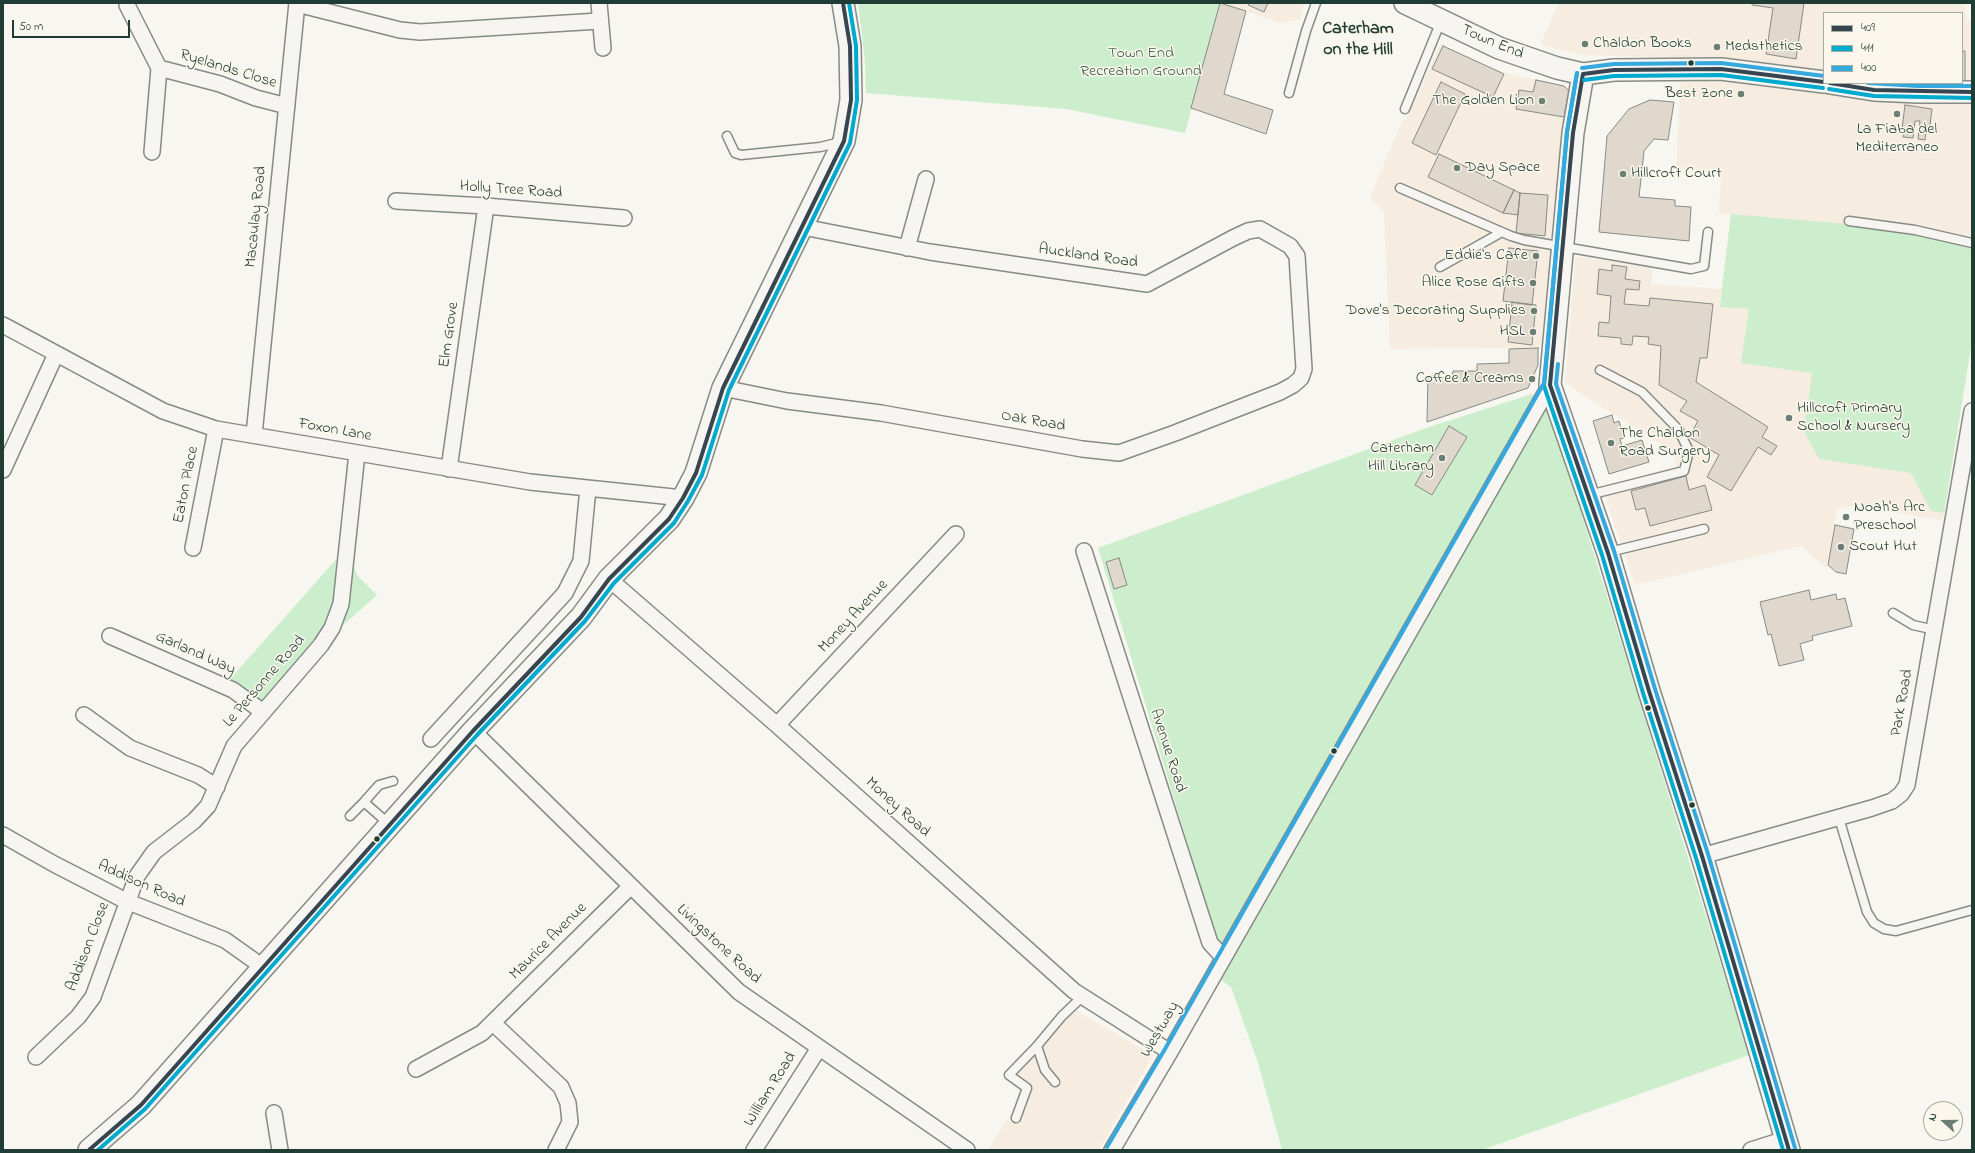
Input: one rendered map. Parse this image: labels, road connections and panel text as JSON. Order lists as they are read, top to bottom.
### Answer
{
  "streets": {
    "main road": ["Town End"],
    "street": [
      "Ryelands Close",
      "Holly Tree Road",
      "Macaulay Road",
      "Auckland Road",
      "Elm Grove",
      "Oak Road",
      "Foxon Lane",
      "Eaton Place",
      "Money Avenue",
      "Garland Way",
      "Le Personne Road",
      "Park Road",
      "Avenue Road",
      "Money Road",
      "Addison Road",
      "Maurice Avenue",
      "Livingstone Road",
      "Addison Close",
      "Westway",
      "William Road"
    ]
  },
  "crossings": [
    ["Ryelands Close", "Macaulay Road"],
    ["Holly Tree Road", "Elm Grove"],
    ["Macaulay Road", "Foxon Lane"],
    ["Auckland Road", "Oak Road"],
    ["Elm Grove", "Foxon Lane"],
    ["Foxon Lane", "Eaton Place"],
    ["Foxon Lane", "Le Personne Road"],
    ["Money Avenue", "Money Road"],
    ["Garland Way", "Le Personne Road"],
    ["Le Personne Road", "Addison Road"],
    ["Le Personne Road", "Addison Close"],
    ["Avenue Road", "Westway"],
    ["Money Road", "Westway"],
    ["Addison Road", "Addison Close"],
    ["Maurice Avenue", "Livingstone Road"],
    ["Livingstone Road", "William Road"]
  ],
  "districts": ["Caterham on the Hill"],
  "parks": ["Town End Recreation Ground"],
  "places": [
    "Chaldon Books",
    "Medsthetics",
    "Best Zone",
    "The Golden Lion",
    "La Fiaba del Mediterraneo",
    "Day Space",
    "Hillcroft Court",
    "Eddie's Cafe",
    "Alice Rose Gifts",
    "Dove's Decorating Supplies",
    "HSL",
    "Coffee & Creams",
    "Hillcroft Primary School & Nursery",
    "The Chaldon Road Surgery",
    "Caterham Hill Library",
    "Noah's Arc Preschool",
    "Scout Hut"
  ],
  "lines": ["transit line 409", "transit line 411", "transit line 400"],
  "legend": ["409", "411", "400"],
  "scale_bar": "50 m",
  "north": "left"
}
